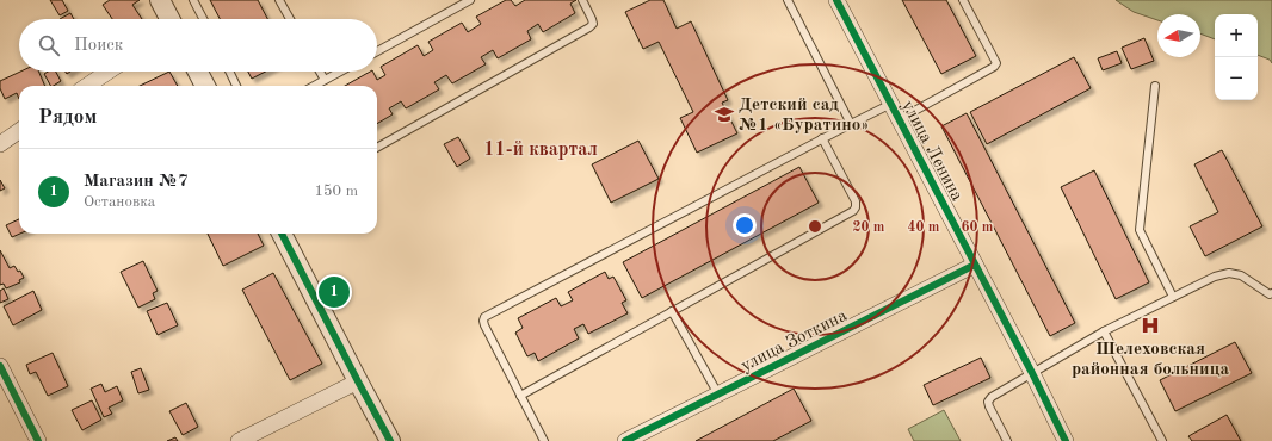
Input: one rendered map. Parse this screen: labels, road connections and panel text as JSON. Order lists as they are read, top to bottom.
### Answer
{
  "streets": {
    "street": ["улица Ленина", "улица Зоткина"]
  },
  "crossings": [
    ["улица Ленина", "улица Зоткина"]
  ],
  "districts": ["11-й квартал"],
  "places": {
    "school or university": ["Детский сад №1 «Буратино»"],
    "hospital": ["Шелеховская районная больница"]
  },
  "north": "left",
  "page": {
    "map_buttons": ["+", "−"],
    "search": "Поиск",
    "heading": "Рядом",
    "list": [
      {
        "mark": "1",
        "name": "Магазин №7",
        "note": "Остановка",
        "value": "150 m"
      }
    ],
    "pins": "1"
  },
  "rings": ["20 m", "40 m", "60 m"]
}
